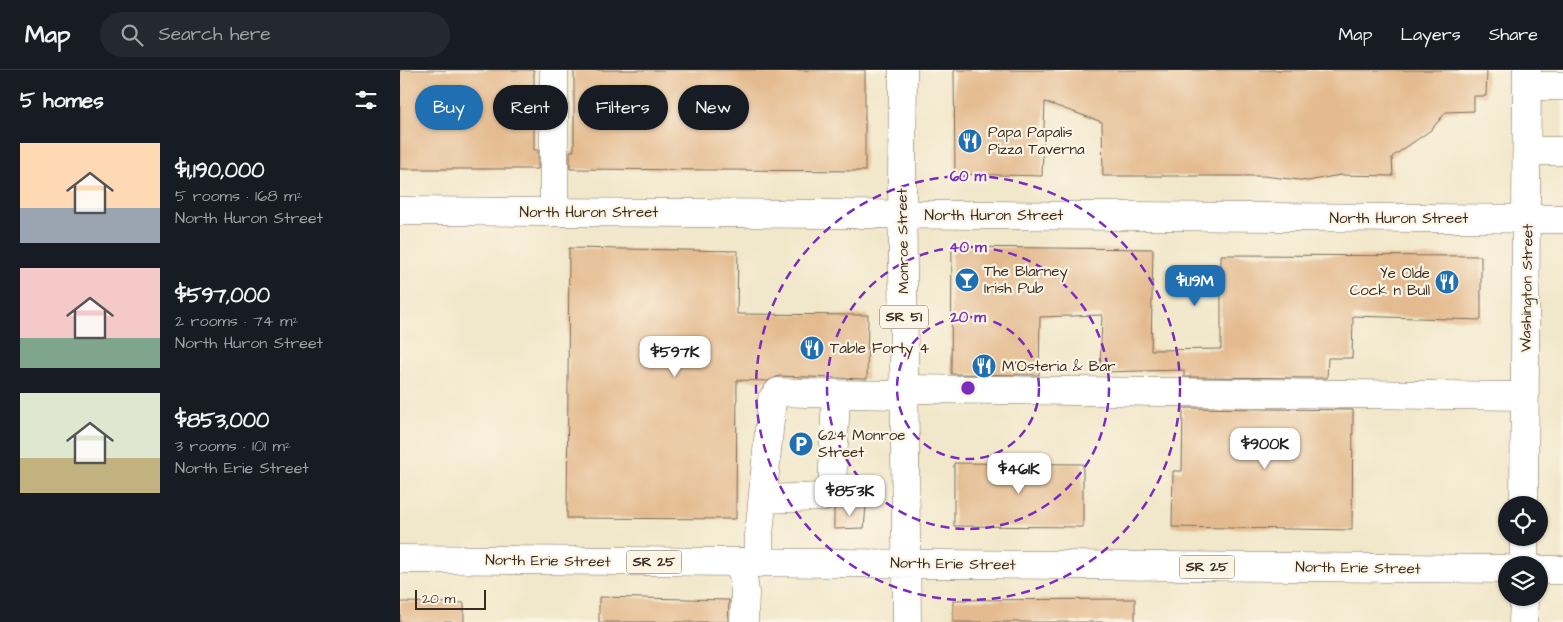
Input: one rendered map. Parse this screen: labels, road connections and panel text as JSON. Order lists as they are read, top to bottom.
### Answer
{
  "streets": {
    "main road": [
      "North Huron Street",
      "Monroe Street",
      "Washington Street",
      "SR 51",
      "North Erie Street",
      "SR 25"
    ]
  },
  "crossings": [
    ["North Huron Street", "Monroe Street"],
    ["North Huron Street", "Washington Street"],
    ["Monroe Street", "North Erie Street"]
  ],
  "places": {
    "restaurant": [
      "Papa Papalis Pizza Taverna",
      "Ye Olde Cock n Bull",
      "Table Forty 4",
      "M'Osteria & Bar"
    ],
    "bar": ["The Blarney Irish Pub"],
    "parking": ["624 Monroe Street"]
  },
  "scale_bar": "20 m",
  "page": {
    "header": "Map",
    "search": "Search here",
    "nav": ["Map", "Layers", "Share"],
    "heading": "5 homes",
    "chip": [
      "Buy",
      "Rent",
      "Filters",
      "New"
    ],
    "list": [
      {
        "name": "$1,190,000",
        "note": "5 rooms · 168 m² · North Huron Street"
      },
      {
        "name": "$597,000",
        "note": "2 rooms · 74 m² · North Huron Street"
      },
      {
        "name": "$853,000",
        "note": "3 rooms · 101 m² · North Erie Street"
      }
    ],
    "price": [
      "$1.19M",
      "$597K",
      "$900K",
      "$461K",
      "$853K"
    ],
    "scale": "20 m"
  },
  "rings": ["60 m", "40 m", "20 m"]
}
